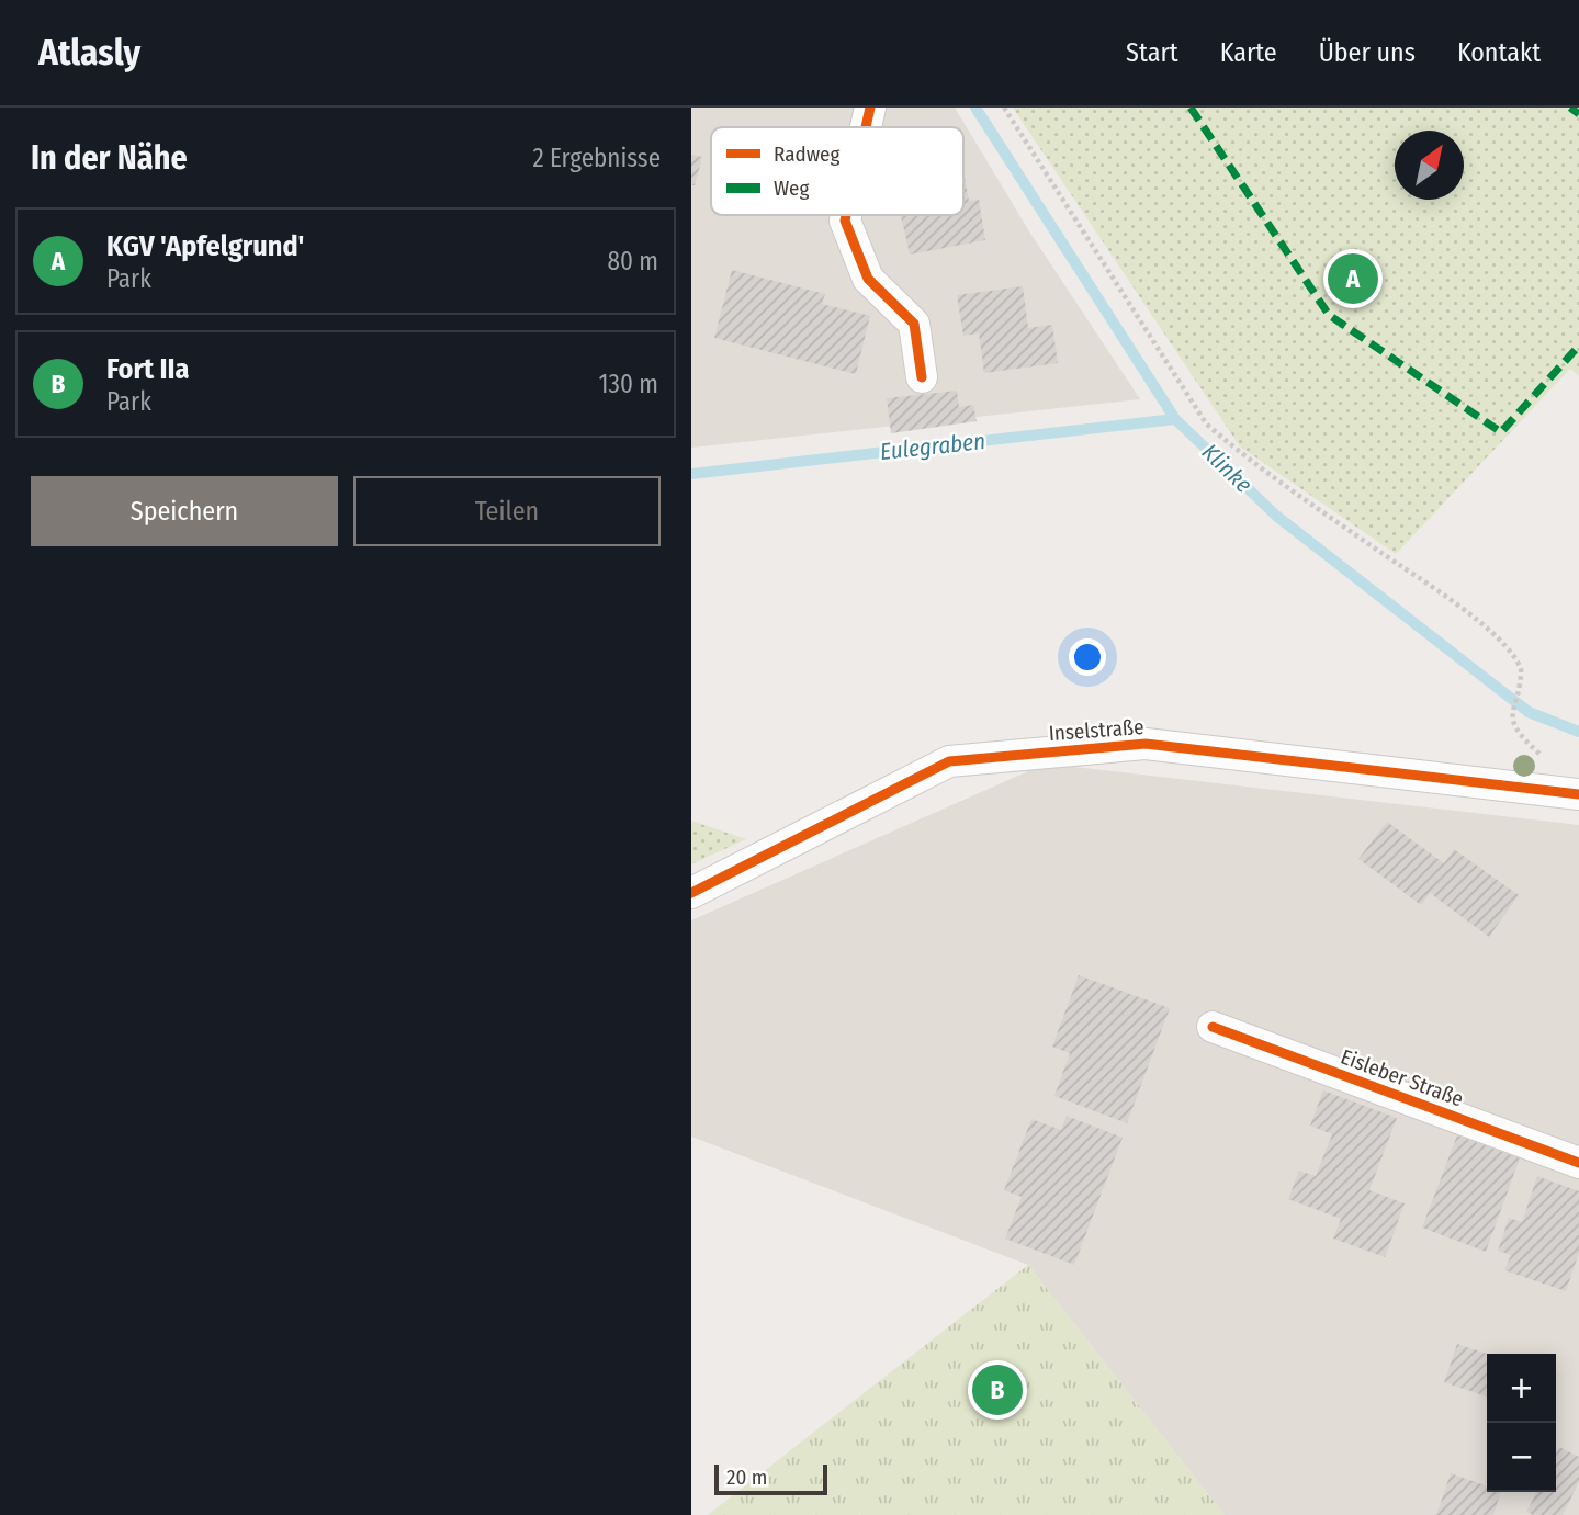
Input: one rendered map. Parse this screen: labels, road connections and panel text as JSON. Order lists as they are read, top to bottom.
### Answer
{
  "streets": {
    "street": ["Inselstraße", "Eisleber Straße"]
  },
  "water": ["Eulegraben", "Klinke"],
  "legend": ["Radweg", "Weg"],
  "scale_bar": "20 m",
  "north": "top right",
  "page": {
    "header": "Atlasly",
    "nav": [
      "Start",
      "Karte",
      "Über uns",
      "Kontakt"
    ],
    "heading": ["In der Nähe", "2 Ergebnisse"],
    "list": [
      {
        "mark": "A",
        "name": "KGV 'Apfelgrund'",
        "note": "Park",
        "value": "80 m"
      },
      {
        "mark": "B",
        "name": "Fort IIa",
        "note": "Park",
        "value": "130 m"
      }
    ],
    "pins": ["A", "B"],
    "buttons": ["Speichern", "Teilen"],
    "map_buttons": ["+", "−"],
    "scale": "20 m"
  }
}
